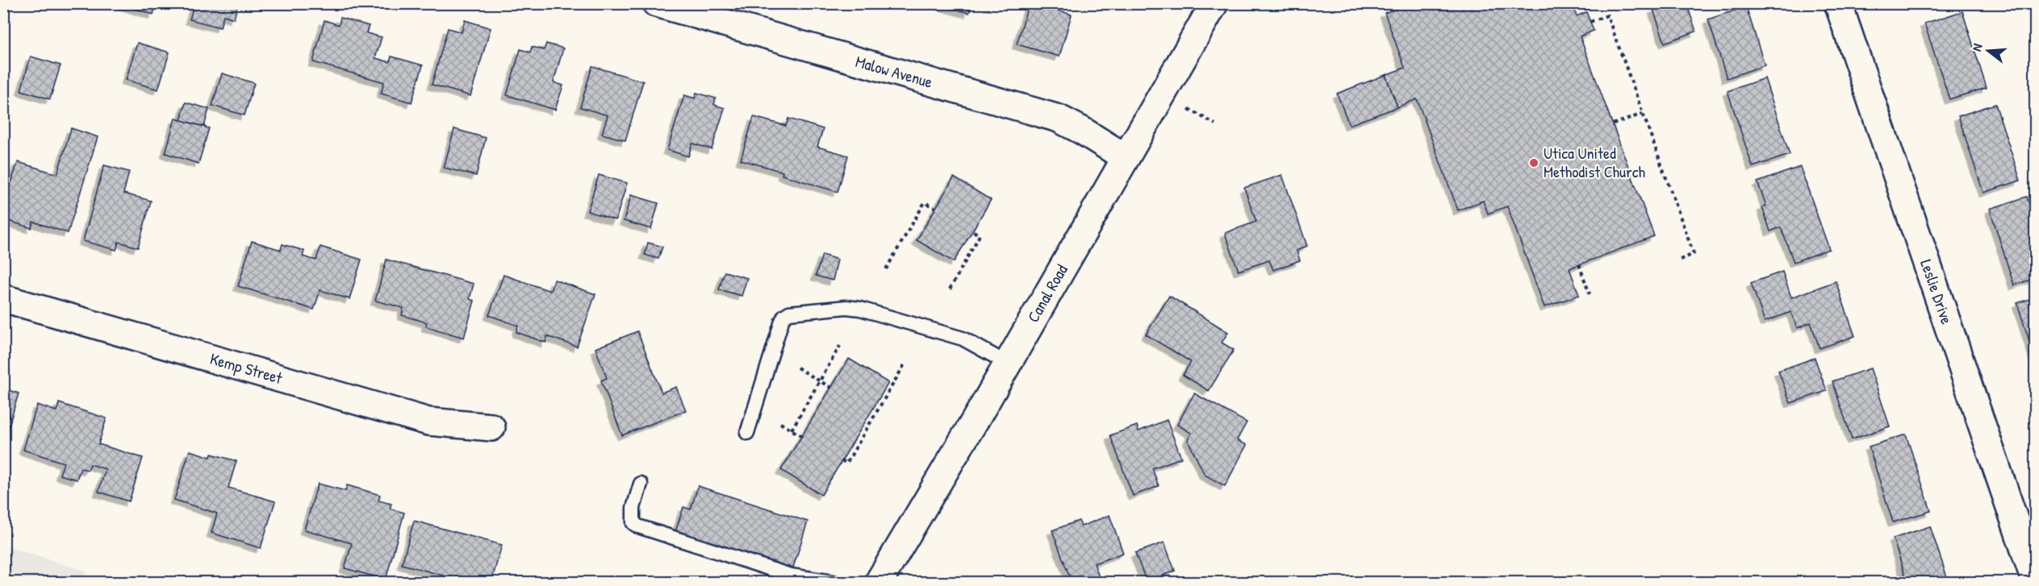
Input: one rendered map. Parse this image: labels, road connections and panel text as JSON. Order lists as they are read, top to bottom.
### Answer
{
  "streets": {
    "street": [
      "Malow Avenue",
      "Leslie Drive",
      "Canal Road",
      "Kemp Street"
    ]
  },
  "crossings": [
    ["Malow Avenue", "Canal Road"]
  ],
  "places": ["Utica United Methodist Church"],
  "north": "left"
}
